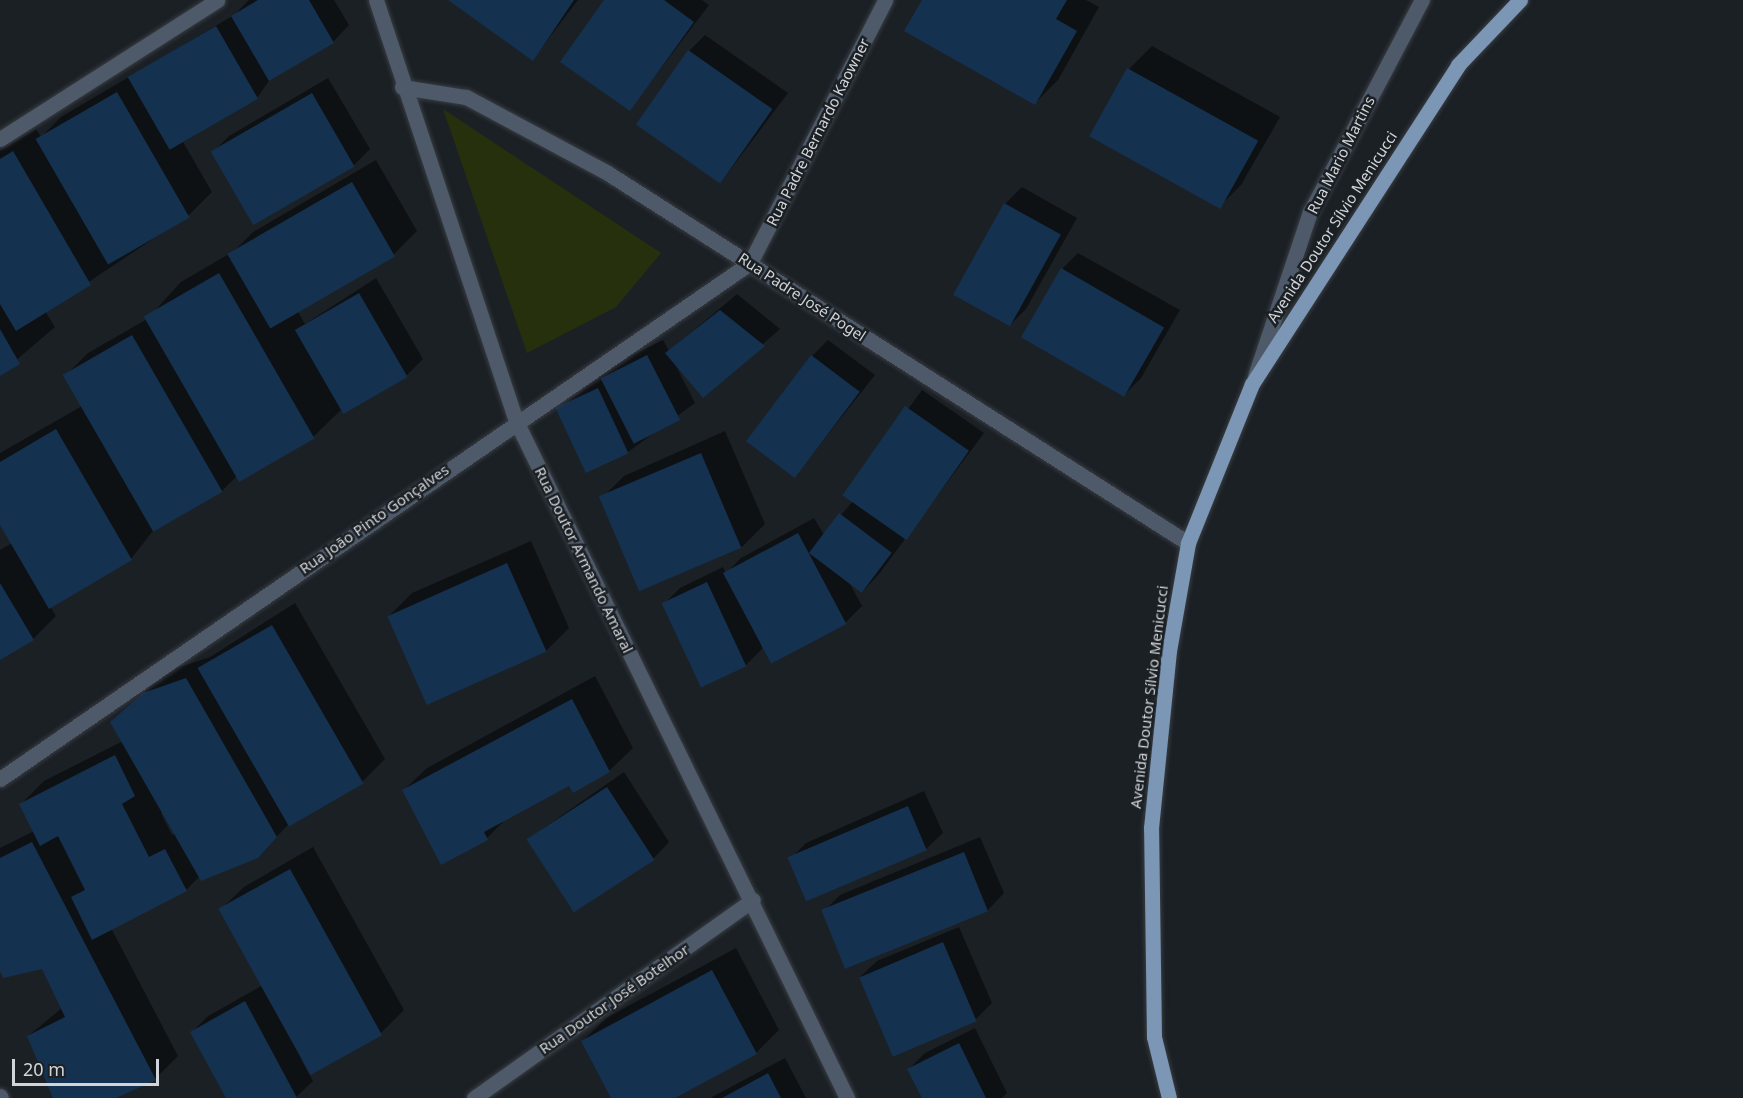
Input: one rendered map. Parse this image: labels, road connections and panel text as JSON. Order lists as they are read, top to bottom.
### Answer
{
  "streets": {
    "main road": ["Avenida Doutor Sílvio Menicucci"],
    "street": [
      "Rua Padre Bernardo Kaowner",
      "Rua Mario Martins",
      "Rua Padre José Pogel",
      "Rua João Pinto Gonçalves",
      "Rua Doutor Armando Amaral",
      "Rua Doutor José Botelhor"
    ]
  },
  "crossings": [
    ["Rua Padre Bernardo Kaowner", "Rua Padre José Pogel"],
    ["Rua Padre Bernardo Kaowner", "Rua João Pinto Gonçalves"],
    ["Rua Mario Martins", "Avenida Doutor Sílvio Menicucci"],
    ["Avenida Doutor Sílvio Menicucci", "Rua Padre José Pogel"],
    ["Rua Padre José Pogel", "Rua João Pinto Gonçalves"],
    ["Rua Padre José Pogel", "Rua Doutor Armando Amaral"],
    ["Rua João Pinto Gonçalves", "Rua Doutor Armando Amaral"],
    ["Rua Doutor Armando Amaral", "Rua Doutor José Botelhor"]
  ],
  "scale_bar": "20 m"
}
